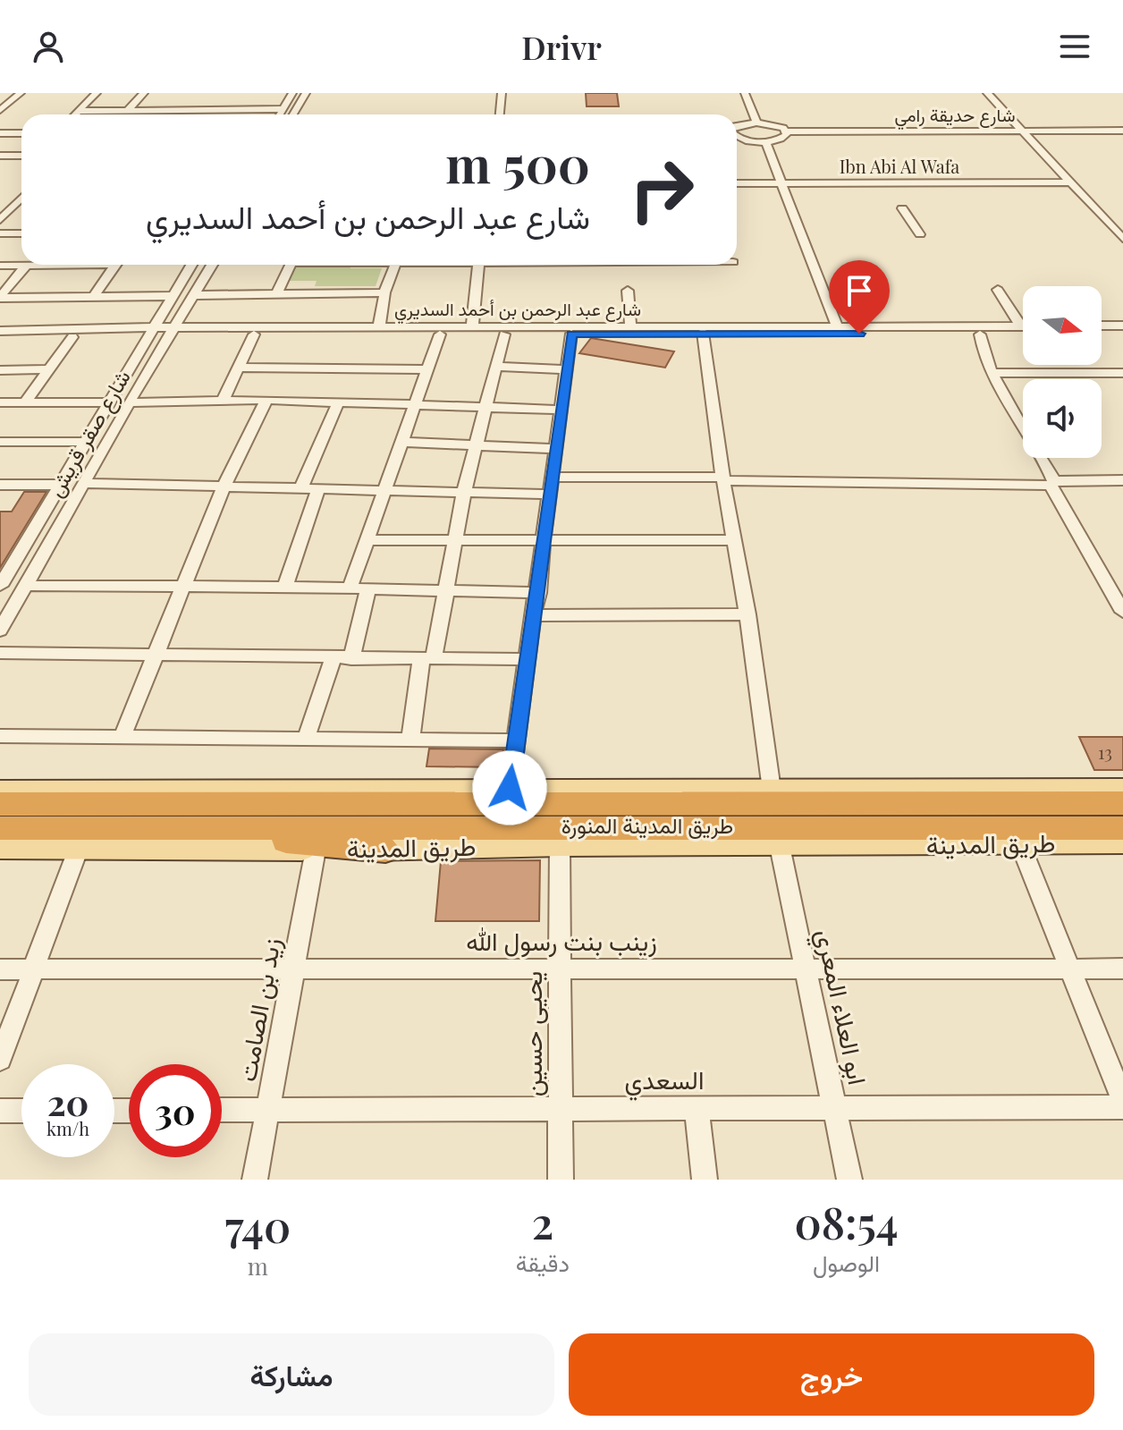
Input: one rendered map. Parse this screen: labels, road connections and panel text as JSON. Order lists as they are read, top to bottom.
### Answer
{
  "streets": {
    "highway": ["طريق المدينة المنورة"],
    "main road": ["طريق المدينة"],
    "street": [
      "شارع حديقة رامي",
      "Ibn Abi Al Wafa",
      "شارع عبد الرحمن بن أحمد السديري",
      "شارع صقر قريش",
      "زينب بنت رسول الله",
      "ابو العلاء المعري",
      "زيد بن الصامت",
      "يحيى حسين",
      "السعدي"
    ]
  },
  "crossings": [
    ["شارع عبد الرحمن بن أحمد السديري", "شارع صقر قريش"],
    ["طريق المدينة", "ابو العلاء المعري"],
    ["طريق المدينة", "زيد بن الصامت"],
    ["طريق المدينة", "يحيى حسين"],
    ["زينب بنت رسول الله", "ابو العلاء المعري"],
    ["زينب بنت رسول الله", "زيد بن الصامت"],
    ["زينب بنت رسول الله", "يحيى حسين"],
    ["ابو العلاء المعري", "السعدي"],
    ["زيد بن الصامت", "السعدي"],
    ["يحيى حسين", "السعدي"]
  ],
  "house_numbers": ["13"],
  "north": "right",
  "page": {
    "header": "Drivr",
    "turn": ["500 m", "شارع عبد الرحمن بن أحمد السديري"],
    "speed": "20 km/h",
    "limit": "30",
    "eta": [
      "08:54",
      "الوصول",
      "2",
      "دقيقة",
      "740",
      "m"
    ],
    "buttons": ["خروج", "مشاركة"]
  }
}
